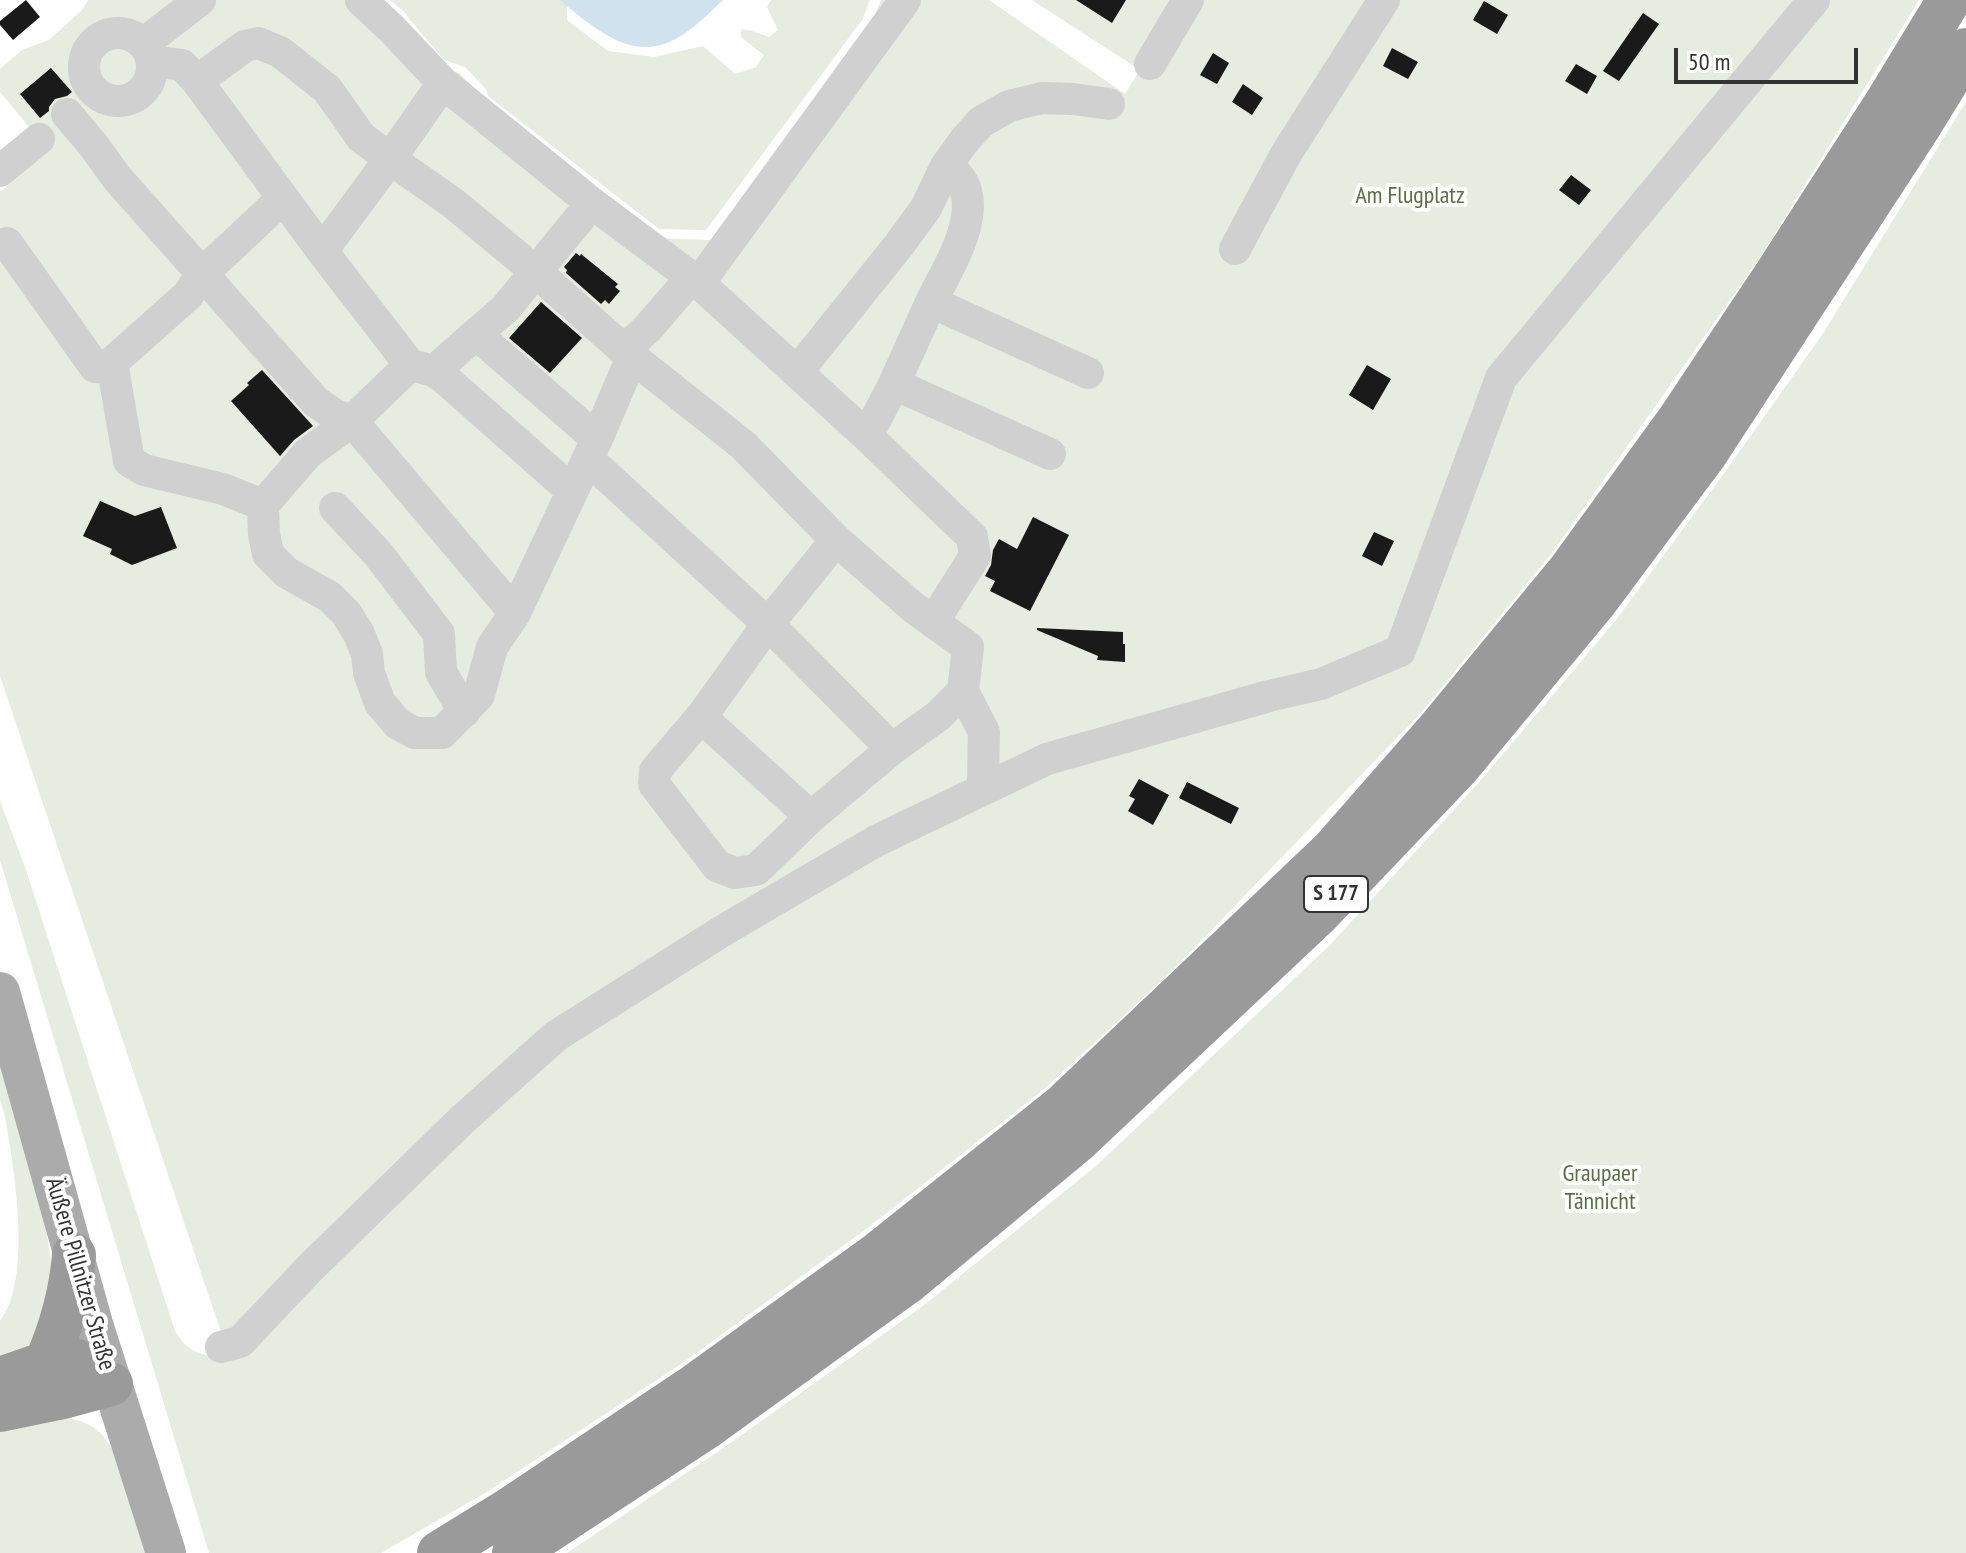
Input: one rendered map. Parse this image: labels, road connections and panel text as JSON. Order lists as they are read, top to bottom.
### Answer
{
  "streets": {
    "highway": ["S 177"],
    "main road": ["Äußere Pillnitzer Straße"]
  },
  "parks": ["Am Flugplatz", "Graupaer Tännicht"],
  "scale_bar": "50 m"
}
